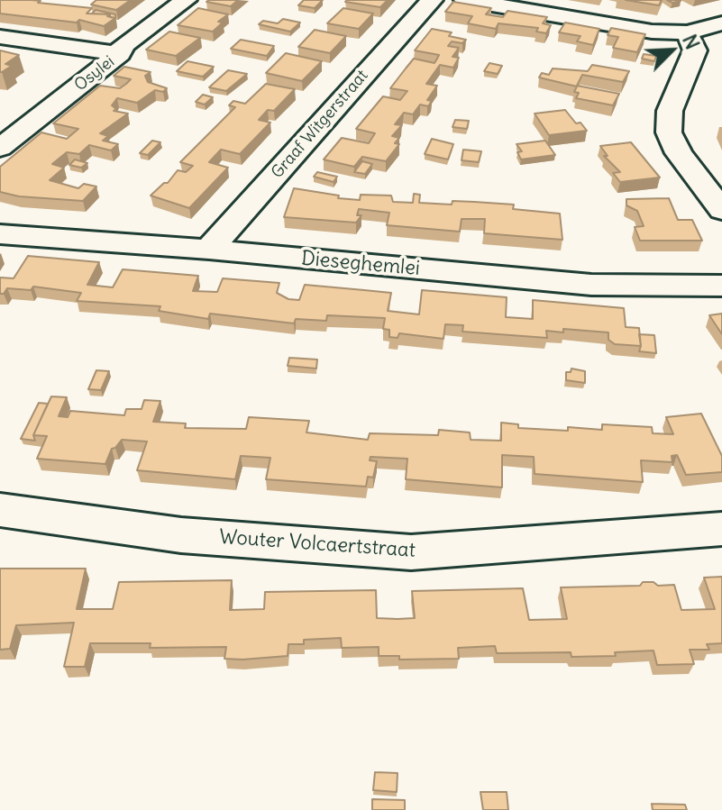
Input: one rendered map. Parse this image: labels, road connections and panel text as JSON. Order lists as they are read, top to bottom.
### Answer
{
  "streets": {
    "street": [
      "Osylei",
      "Graaf Witgerstraat",
      "Dieseghemlei",
      "Wouter Volcaertstraat"
    ]
  },
  "crossings": [
    ["Graaf Witgerstraat", "Dieseghemlei"]
  ],
  "north": "top right"
}
